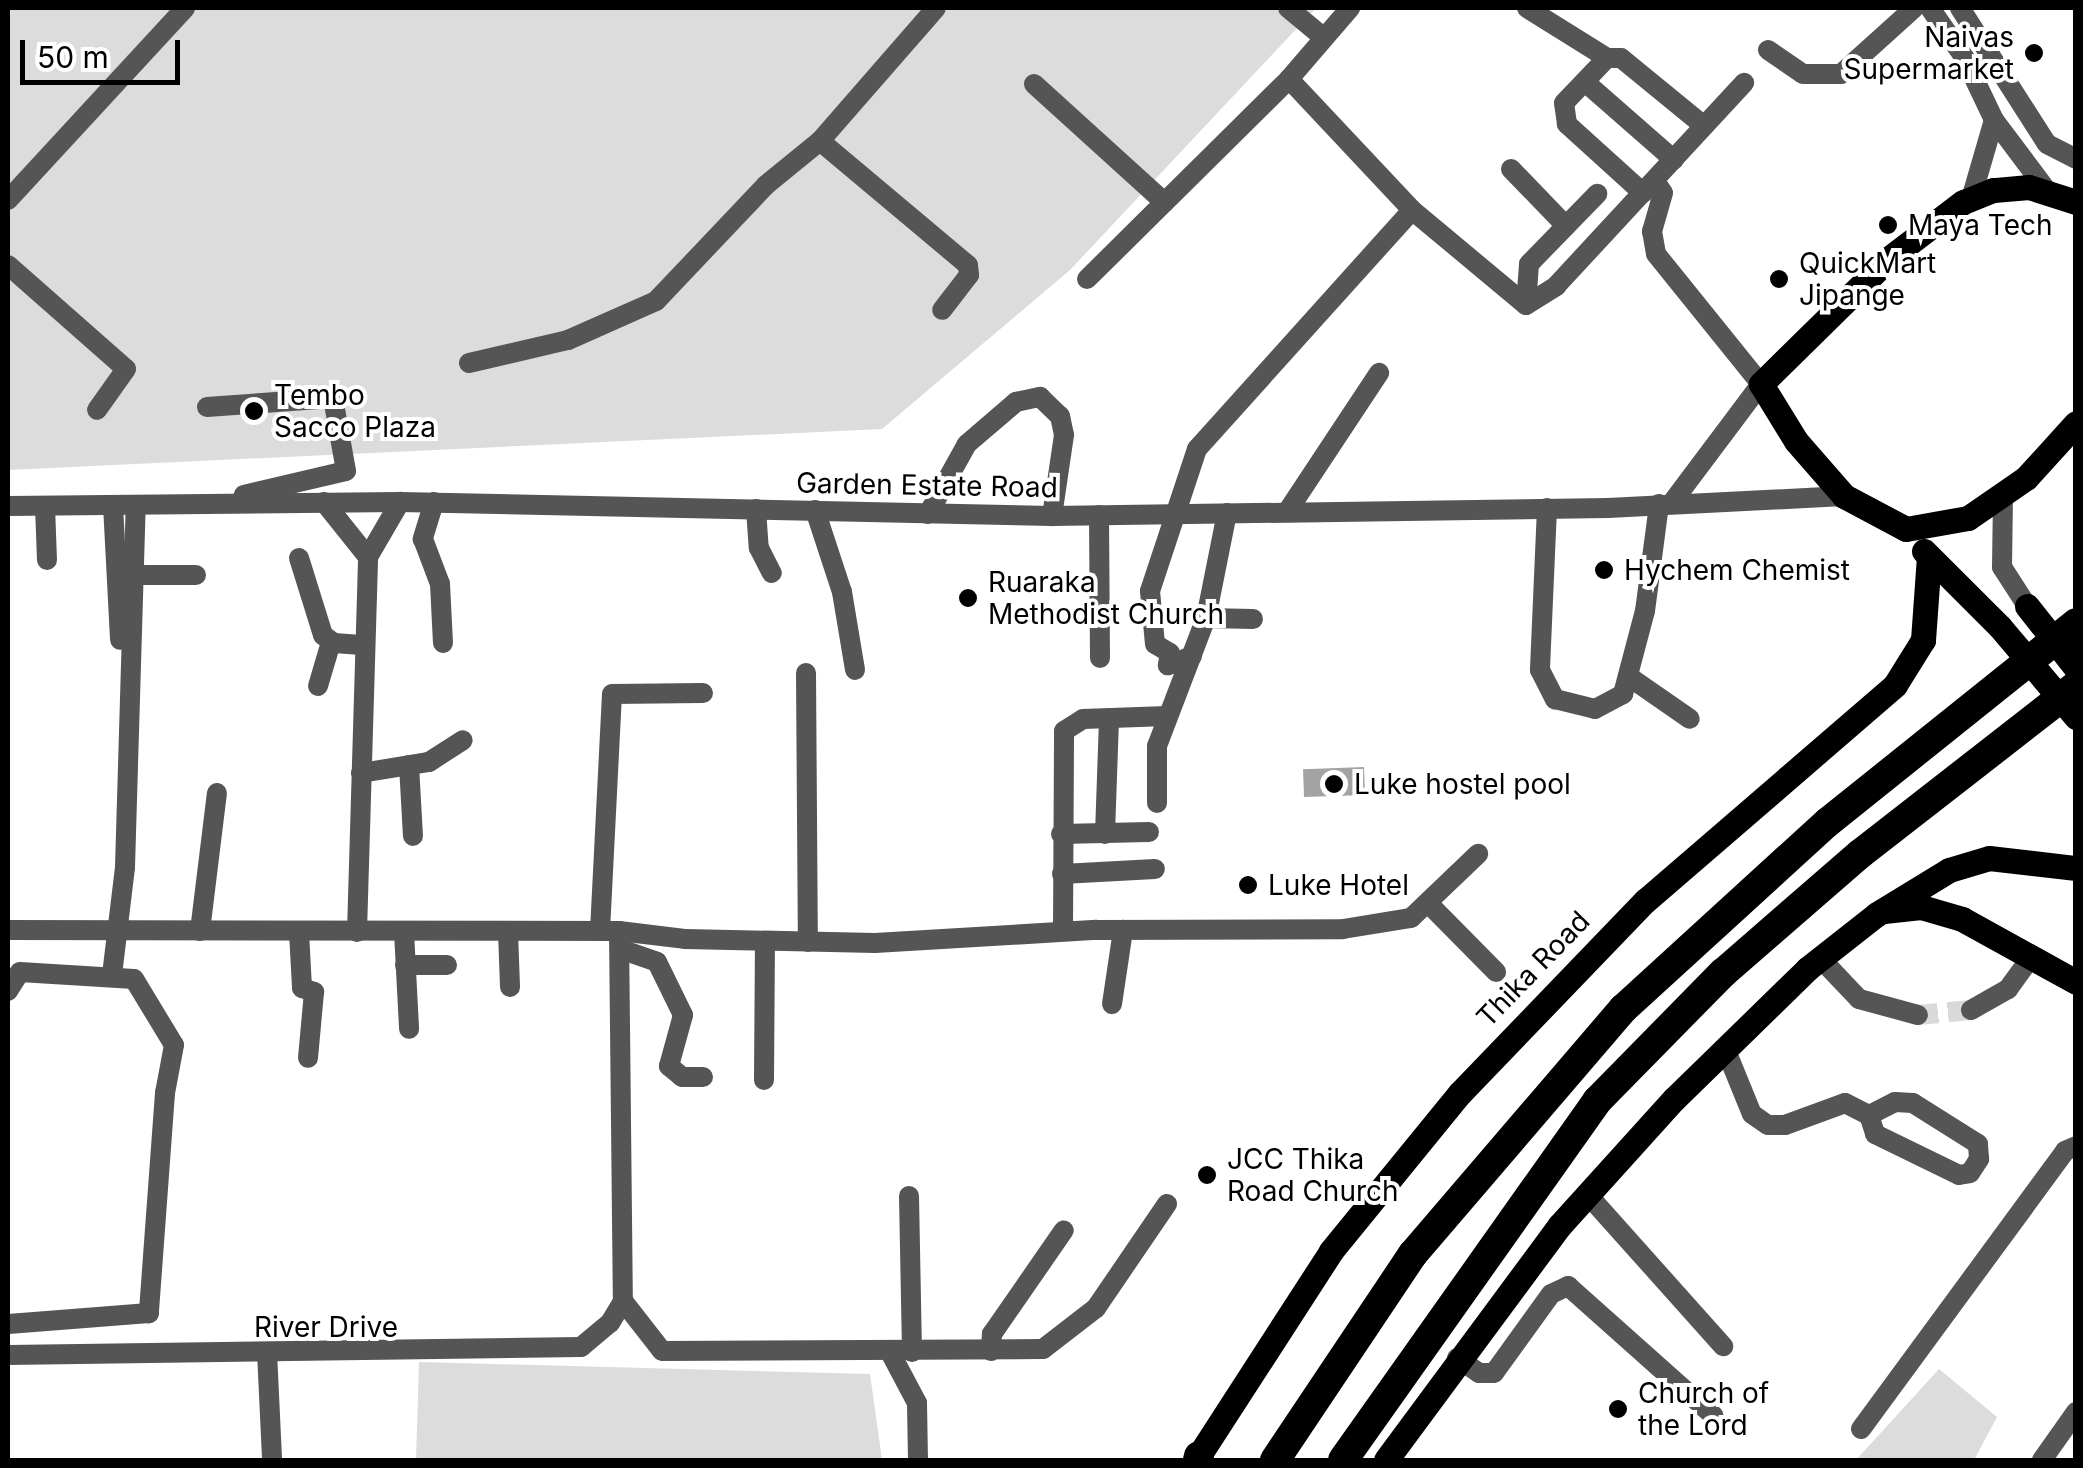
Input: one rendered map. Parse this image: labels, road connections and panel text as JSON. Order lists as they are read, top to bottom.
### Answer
{
  "streets": {
    "main road": ["Thika Road"],
    "street": ["Garden Estate Road", "River Drive"]
  },
  "places": [
    "Naivas Supermarket",
    "Maya Tech",
    "QuickMart Jipange",
    "Tembo Sacco Plaza",
    "Hychem Chemist",
    "Ruaraka Methodist Church",
    "Luke hostel pool",
    "Luke Hotel",
    "JCC Thika Road Church",
    "Church of the Lord"
  ],
  "scale_bar": "50 m"
}
